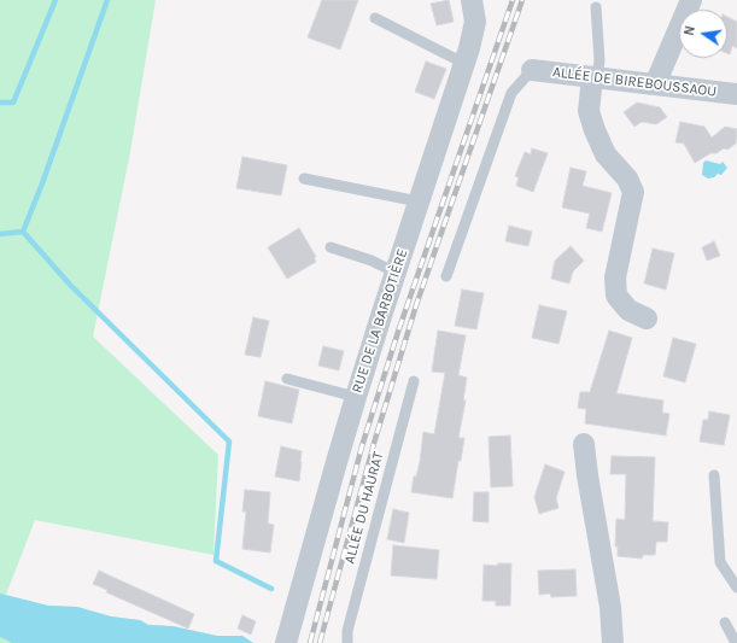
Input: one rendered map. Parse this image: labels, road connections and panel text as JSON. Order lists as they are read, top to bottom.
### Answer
{
  "streets": {
    "street": ["ALLÉE DE BIREBOUSSAOU", "RUE DE LA BARBOTIÈRE"],
    "lane": ["ALLÉE DU HAURAT"]
  },
  "north": "left"
}
